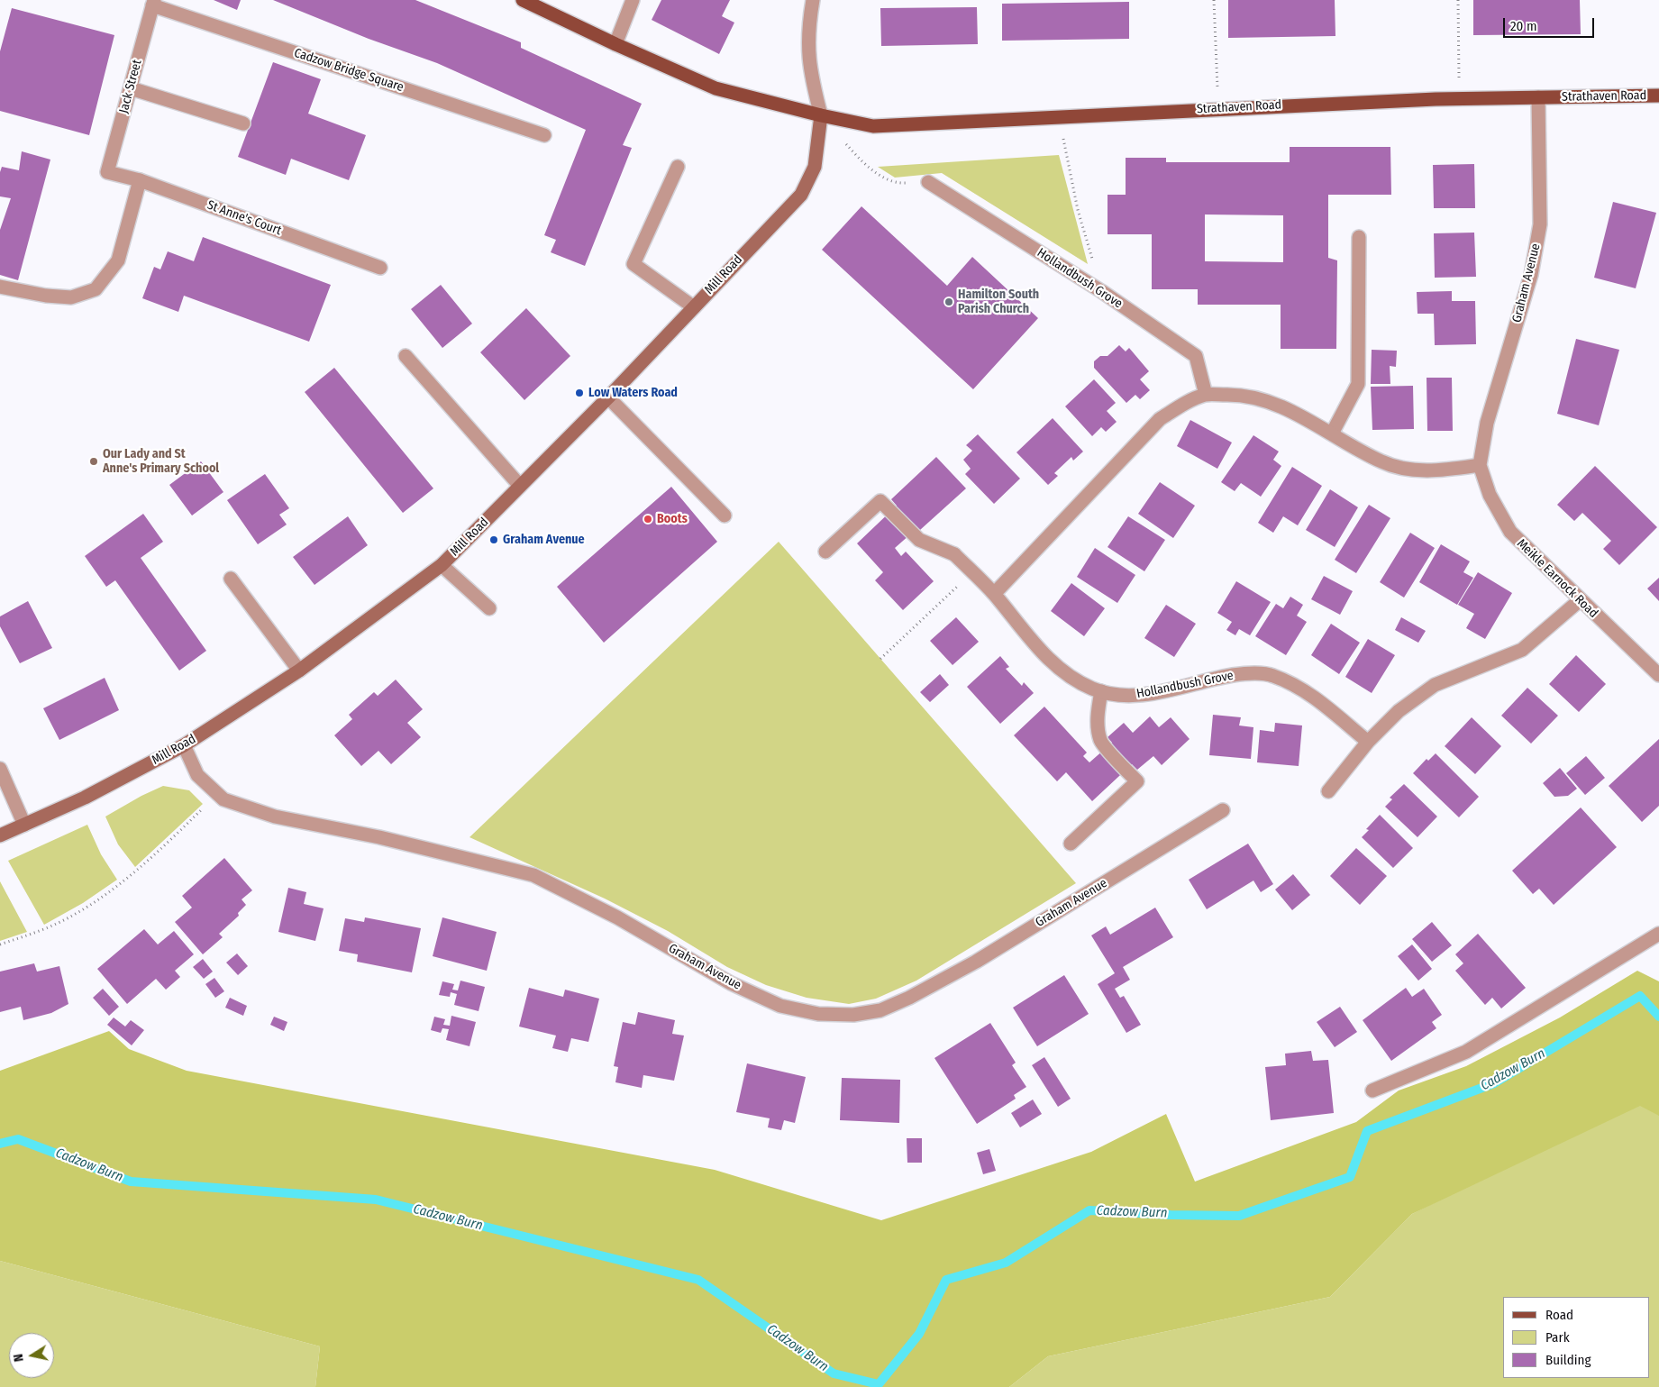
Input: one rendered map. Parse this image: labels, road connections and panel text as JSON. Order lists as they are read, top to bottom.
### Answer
{
  "streets": {
    "main road": ["Strathaven Road", "Mill Road"],
    "street": [
      "Cadzow Bridge Square",
      "Jack Street",
      "St Anne's Court",
      "Hollandbush Grove",
      "Graham Avenue",
      "Meikle Earnock Road"
    ]
  },
  "crossings": [
    ["Cadzow Bridge Square", "Jack Street"],
    ["Jack Street", "St Anne's Court"],
    ["Strathaven Road", "Mill Road"],
    ["Strathaven Road", "Graham Avenue"],
    ["Mill Road", "Graham Avenue"],
    ["Graham Avenue", "Meikle Earnock Road"]
  ],
  "water": ["Cadzow Burn"],
  "places": [
    "Hamilton South Parish Church",
    "Low Waters Road",
    "Our Lady and St Anne's Primary School",
    "Boots",
    "Graham Avenue"
  ],
  "legend": ["Road", "Park", "Building"],
  "scale_bar": "20 m",
  "north": "left"
}
